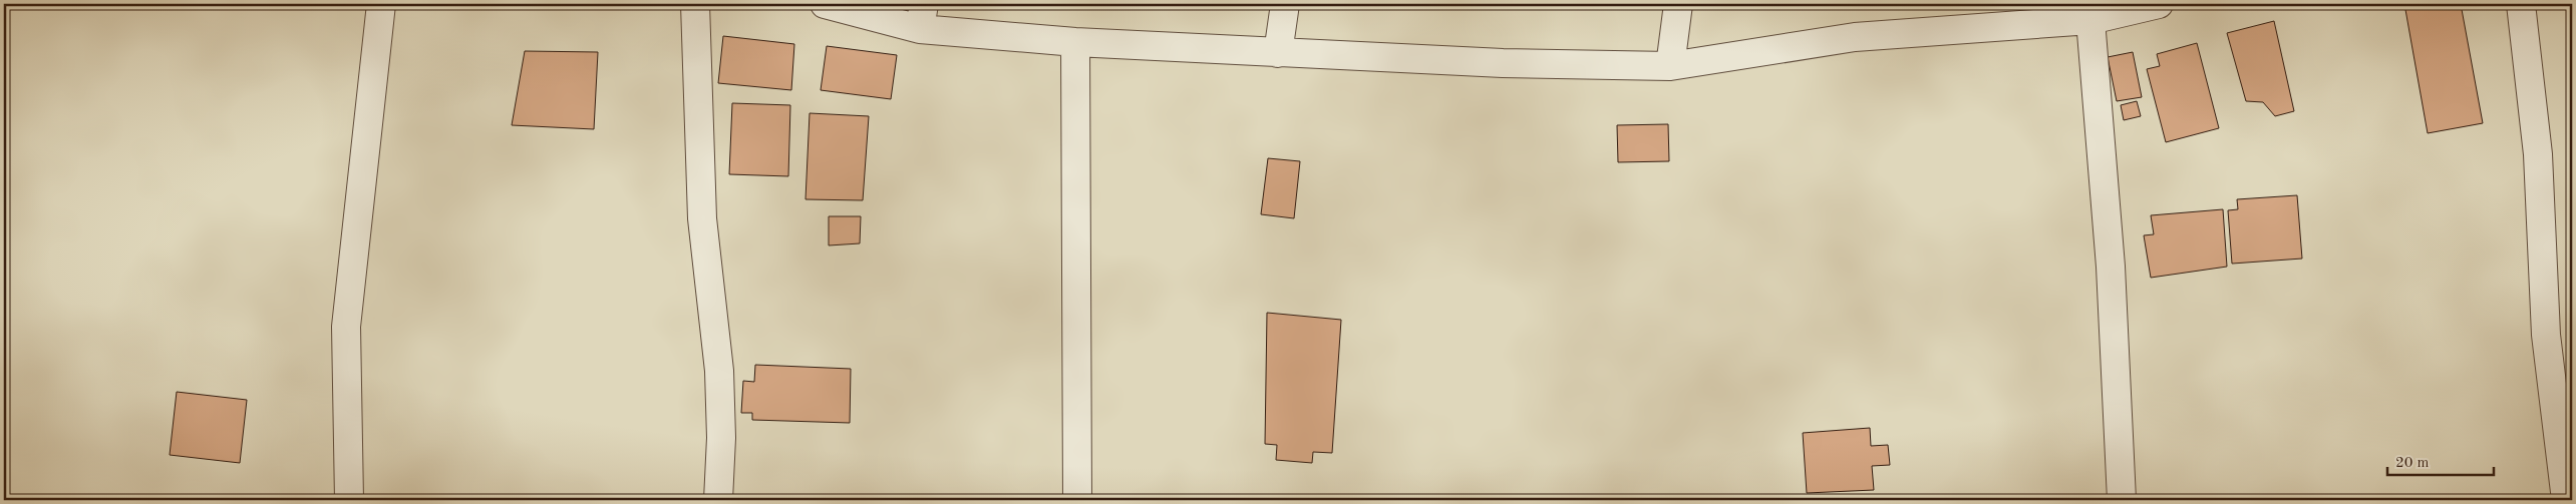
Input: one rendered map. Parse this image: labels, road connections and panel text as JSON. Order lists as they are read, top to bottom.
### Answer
{
  "scale_bar": "20 m"
}
